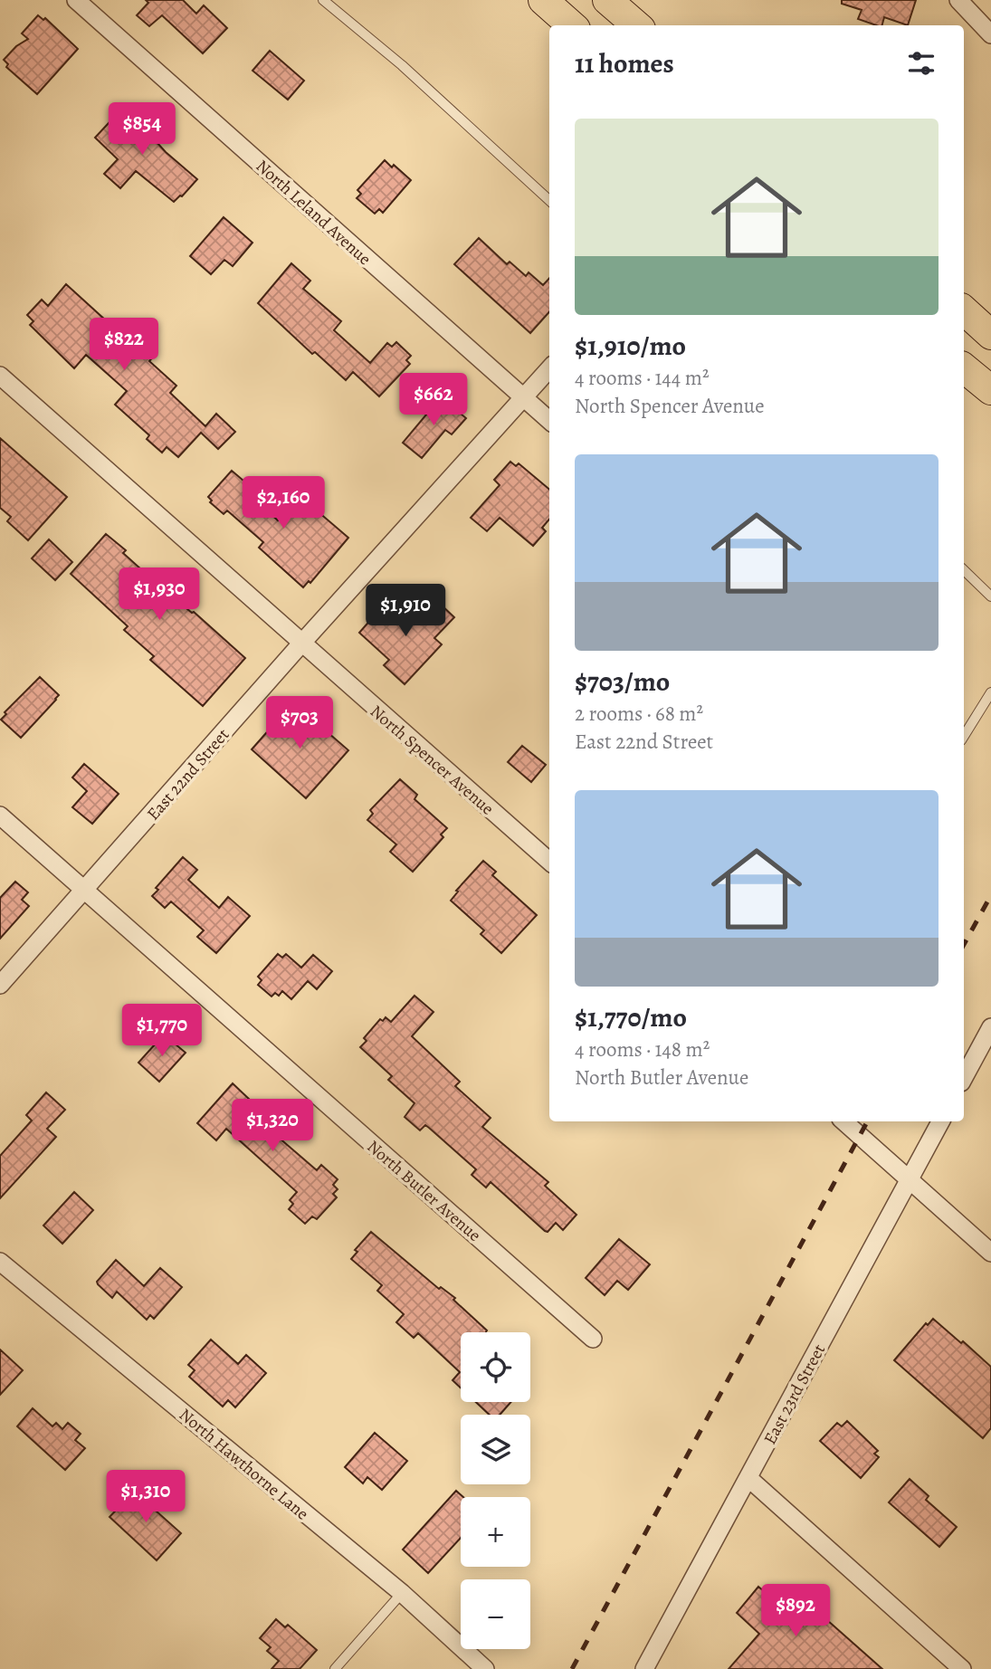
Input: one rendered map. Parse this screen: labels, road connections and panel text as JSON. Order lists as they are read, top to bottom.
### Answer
{
  "streets": {
    "street": [
      "North Leland Avenue",
      "North Spencer Avenue",
      "East 22nd Street",
      "North Butler Avenue",
      "East 23rd Street",
      "North Hawthorne Lane"
    ]
  },
  "crossings": [
    ["North Leland Avenue", "East 22nd Street"],
    ["North Spencer Avenue", "East 22nd Street"],
    ["East 22nd Street", "North Butler Avenue"]
  ],
  "page": {
    "heading": "11 homes",
    "list": [
      {
        "name": "$1,910/mo",
        "note": "4 rooms · 144 m² · North Spencer Avenue"
      },
      {
        "name": "$703/mo",
        "note": "2 rooms · 68 m² · East 22nd Street"
      },
      {
        "name": "$1,770/mo",
        "note": "4 rooms · 148 m² · North Butler Avenue"
      }
    ],
    "price": [
      "$854",
      "$822",
      "$662",
      "$2,160",
      "$1,930",
      "$1,910",
      "$703",
      "$1,770",
      "$1,320",
      "$1,310",
      "$892"
    ],
    "map_buttons": ["+", "−"]
  }
}
